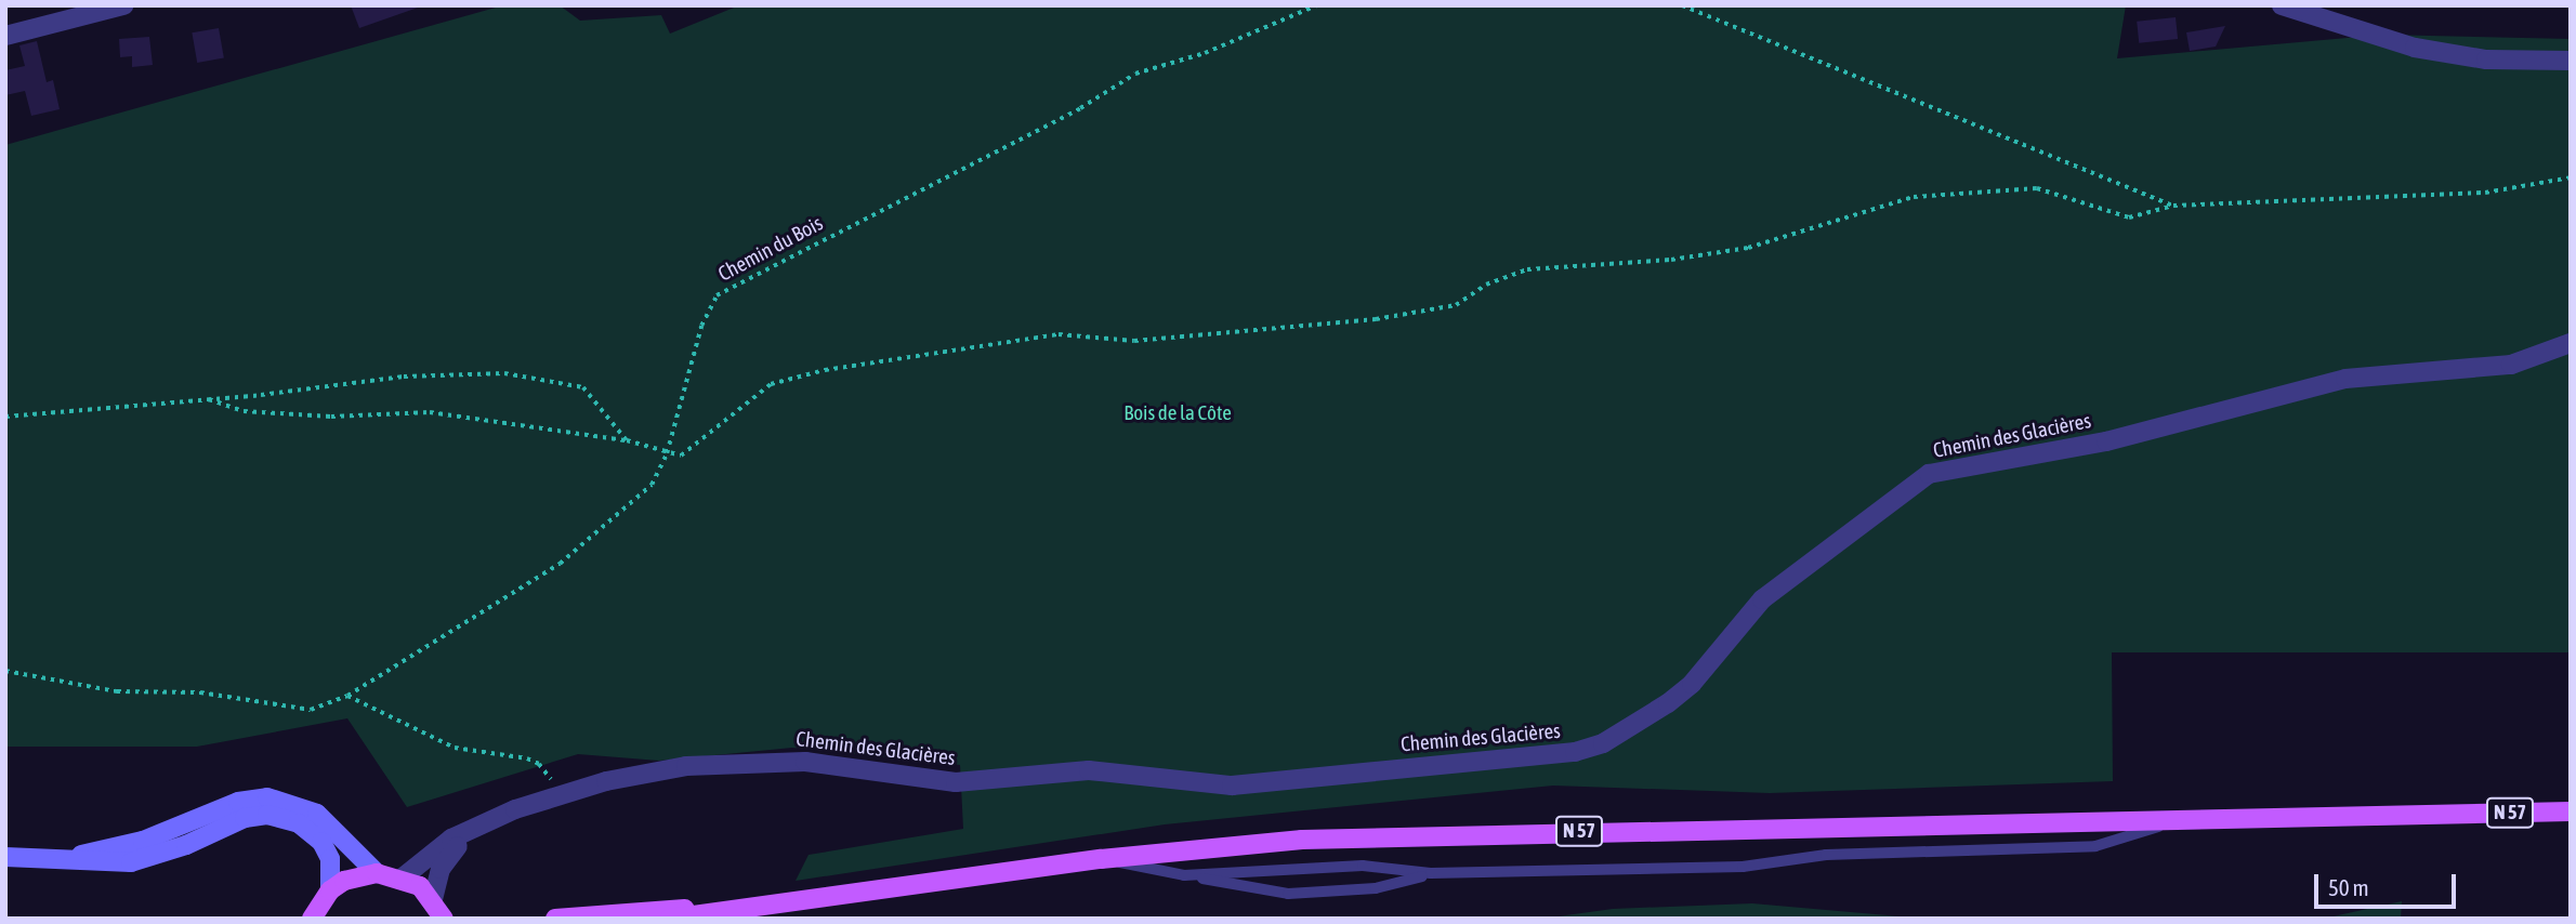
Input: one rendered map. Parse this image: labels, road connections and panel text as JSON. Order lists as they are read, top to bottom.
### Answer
{
  "streets": {
    "main road": ["N 57"],
    "street": ["Chemin des Glacières"],
    "path": ["Chemin du Bois"]
  },
  "parks": ["Bois de la Côte"],
  "scale_bar": "50 m"
}
